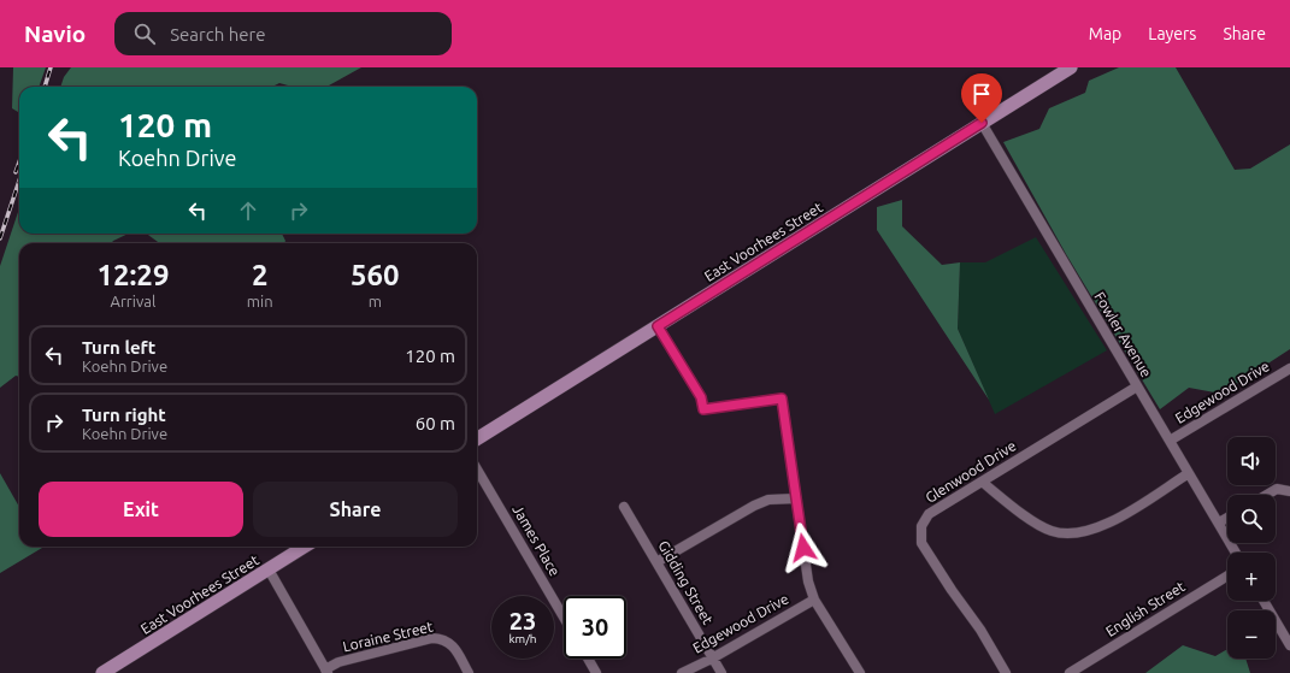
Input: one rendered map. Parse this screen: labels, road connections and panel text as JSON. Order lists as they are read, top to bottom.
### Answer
{
  "streets": {
    "main road": ["East Voorhees Street"],
    "street": [
      "Fowler Avenue",
      "Edgewood Drive",
      "Glenwood Drive",
      "James Place",
      "Gidding Street",
      "English Street",
      "Loraine Street"
    ]
  },
  "crossings": [
    ["East Voorhees Street", "Fowler Avenue"],
    ["Fowler Avenue", "Edgewood Drive"],
    ["Fowler Avenue", "Glenwood Drive"],
    ["Edgewood Drive", "Gidding Street"]
  ],
  "page": {
    "header": "Navio",
    "search": "Search here",
    "nav": ["Map", "Layers", "Share"],
    "turn": ["120 m", "Koehn Drive"],
    "eta": [
      "12:29",
      "Arrival",
      "2",
      "min",
      "560",
      "m"
    ],
    "list": [
      {
        "name": "Turn left",
        "note": "Koehn Drive",
        "value": "120 m"
      },
      {
        "name": "Turn right",
        "note": "Koehn Drive",
        "value": "60 m"
      }
    ],
    "map_buttons": ["+", "−"],
    "buttons": ["Exit", "Share"],
    "speed": "23 km/h",
    "limit": "30"
  }
}
